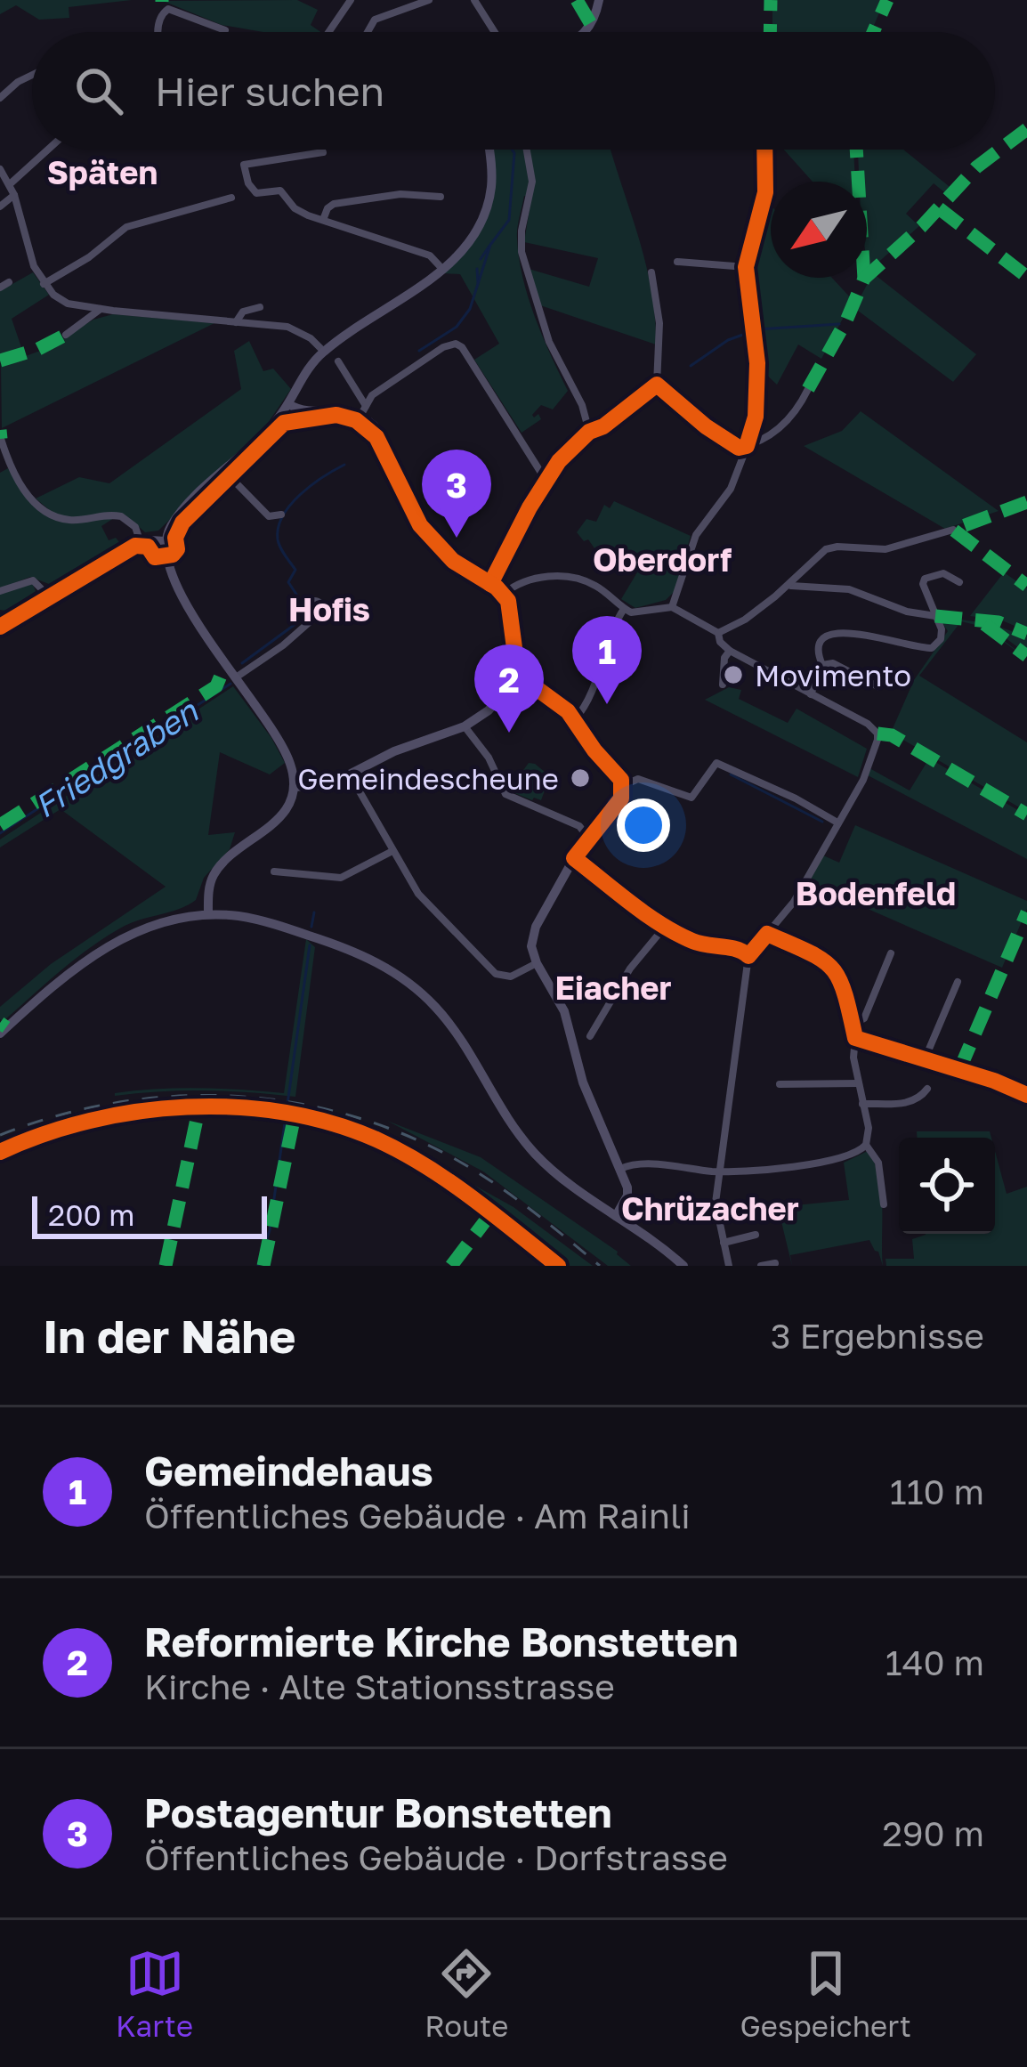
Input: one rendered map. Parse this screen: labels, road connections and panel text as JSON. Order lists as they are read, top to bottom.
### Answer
{
  "districts": [
    "Späten",
    "Oberdorf",
    "Hofis",
    "Bodenfeld",
    "Eiacher",
    "Chrüzacher"
  ],
  "water": ["Friedgraben"],
  "places": ["Movimento", "Gemeindescheune"],
  "scale_bar": "200 m",
  "north": "bottom left",
  "page": {
    "search": "Hier suchen",
    "pins": ["3", "1", "2"],
    "scale": "200 m",
    "heading": ["In der Nähe", "3 Ergebnisse"],
    "list": [
      {
        "mark": "1",
        "name": "Gemeindehaus",
        "note": "Öffentliches Gebäude · Am Rainli",
        "value": "110 m"
      },
      {
        "mark": "2",
        "name": "Reformierte Kirche Bonstetten",
        "note": "Kirche · Alte Stationsstrasse",
        "value": "140 m"
      },
      {
        "mark": "3",
        "name": "Postagentur Bonstetten",
        "note": "Öffentliches Gebäude · Dorfstrasse",
        "value": "290 m"
      }
    ],
    "nav": ["Karte", "Route", "Gespeichert"]
  }
}
